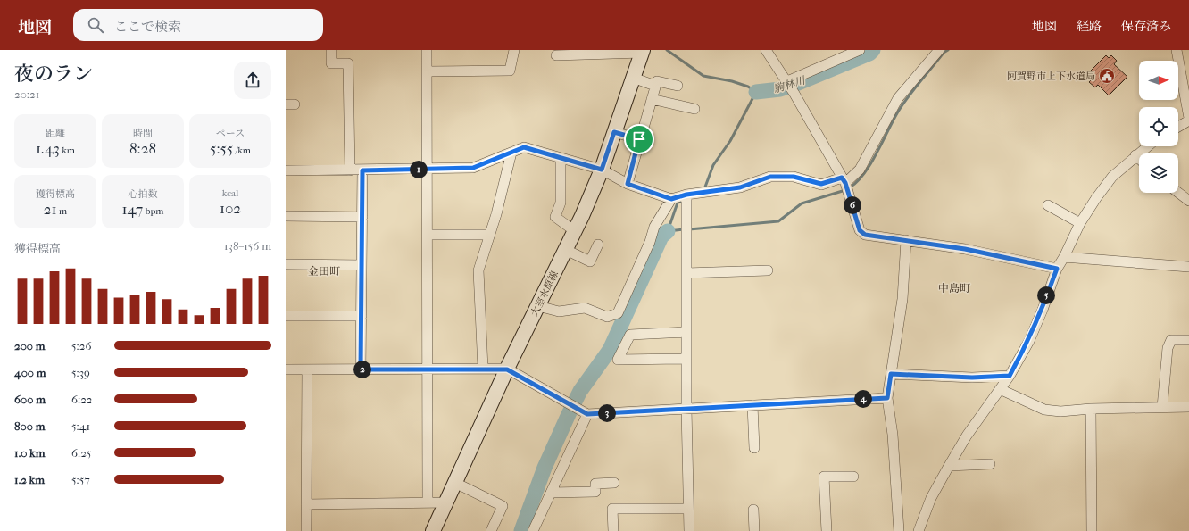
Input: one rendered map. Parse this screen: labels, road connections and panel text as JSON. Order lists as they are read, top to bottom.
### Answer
{
  "streets": {
    "main road": ["大室水原線"]
  },
  "districts": ["金田町", "中島町"],
  "water": ["駒林川"],
  "places": {
    "public building": ["阿賀野市上下水道局"]
  },
  "north": "right",
  "page": {
    "header": "地図",
    "search": "ここで検索",
    "nav": ["地図", "経路", "保存済み"],
    "heading": ["夜のラン", "20:21"],
    "stats": [
      ["距離", "1.43 km"],
      ["時間", "8:28"],
      ["ペース", "5:55 /km"],
      ["獲得標高", "21 m"],
      ["心拍数", "147 bpm"],
      ["kcal", "102"]
    ],
    "pins": [
      "1",
      "6",
      "5",
      "2",
      "4",
      "3"
    ],
    "chart": ["獲得標高", "138–156 m"],
    "list": [
      {
        "name": "200 m",
        "note": "5:26"
      },
      {
        "name": "400 m",
        "note": "5:39"
      },
      {
        "name": "600 m",
        "note": "6:22"
      },
      {
        "name": "800 m",
        "note": "5:41"
      },
      {
        "name": "1.0 km",
        "note": "6:25"
      },
      {
        "name": "1.2 km",
        "note": "5:57"
      }
    ]
  }
}
